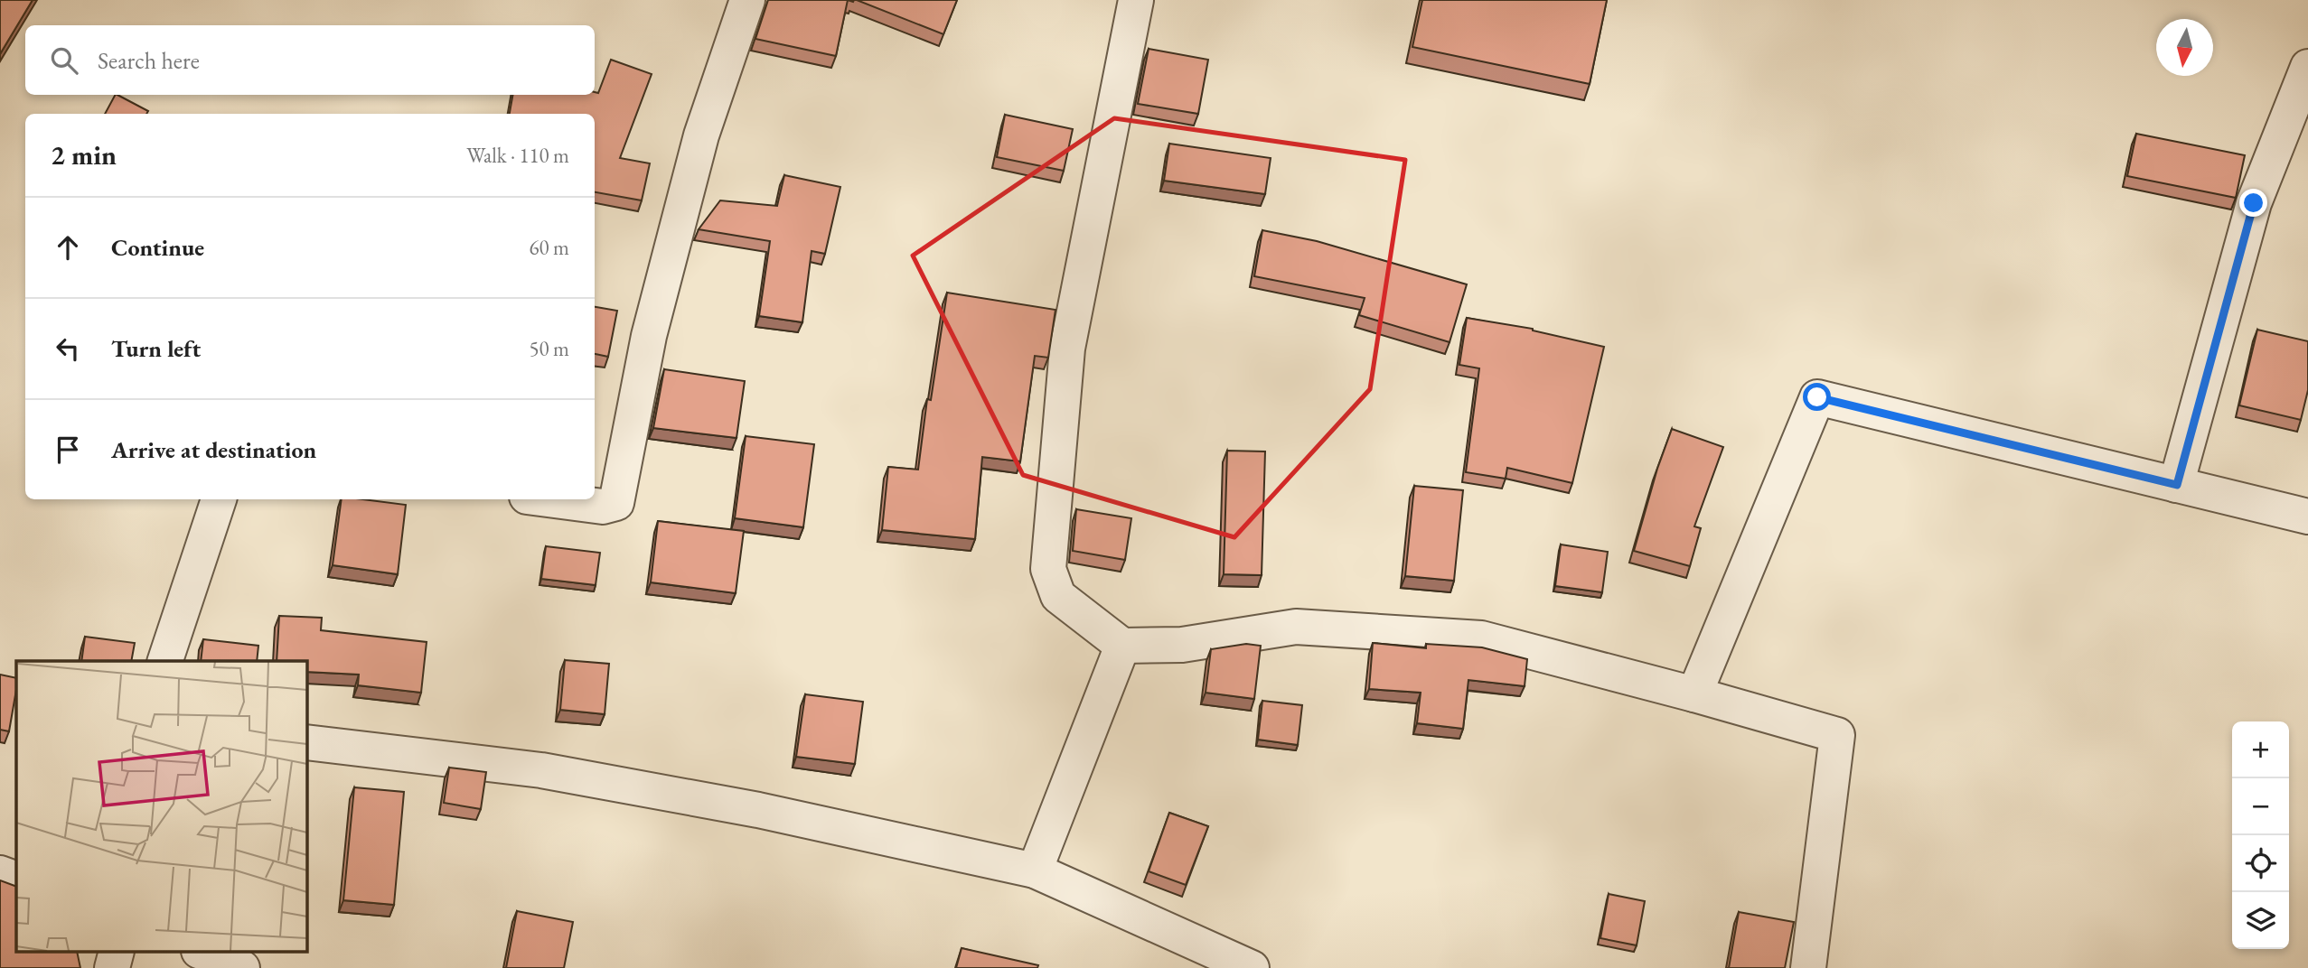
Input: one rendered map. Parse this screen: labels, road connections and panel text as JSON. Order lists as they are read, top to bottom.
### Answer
{
  "north": "bottom",
  "page": {
    "search": "Search here",
    "heading": ["2 min", "Walk · 110 m"],
    "list": [
      ["Continue", "60 m"],
      ["Turn left", "50 m"],
      "Arrive at destination"
    ],
    "map_buttons": ["+", "−"]
  }
}
